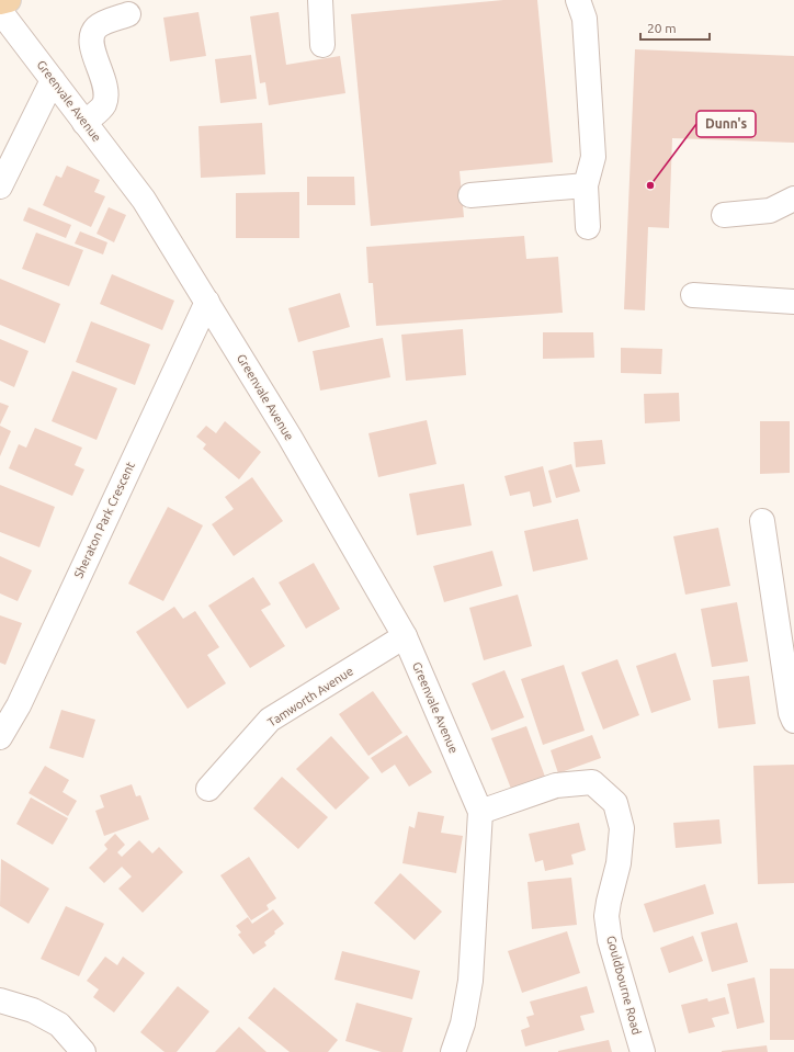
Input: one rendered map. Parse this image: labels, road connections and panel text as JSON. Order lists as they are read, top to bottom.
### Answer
{
  "streets": {
    "street": [
      "Greenvale Avenue",
      "Sheraton Park Crescent",
      "Tamworth Avenue",
      "Gouldbourne Road"
    ]
  },
  "crossings": [
    ["Greenvale Avenue", "Sheraton Park Crescent"],
    ["Greenvale Avenue", "Tamworth Avenue"],
    ["Greenvale Avenue", "Gouldbourne Road"]
  ],
  "places": ["Dunn's"],
  "scale_bar": "20 m"
}
